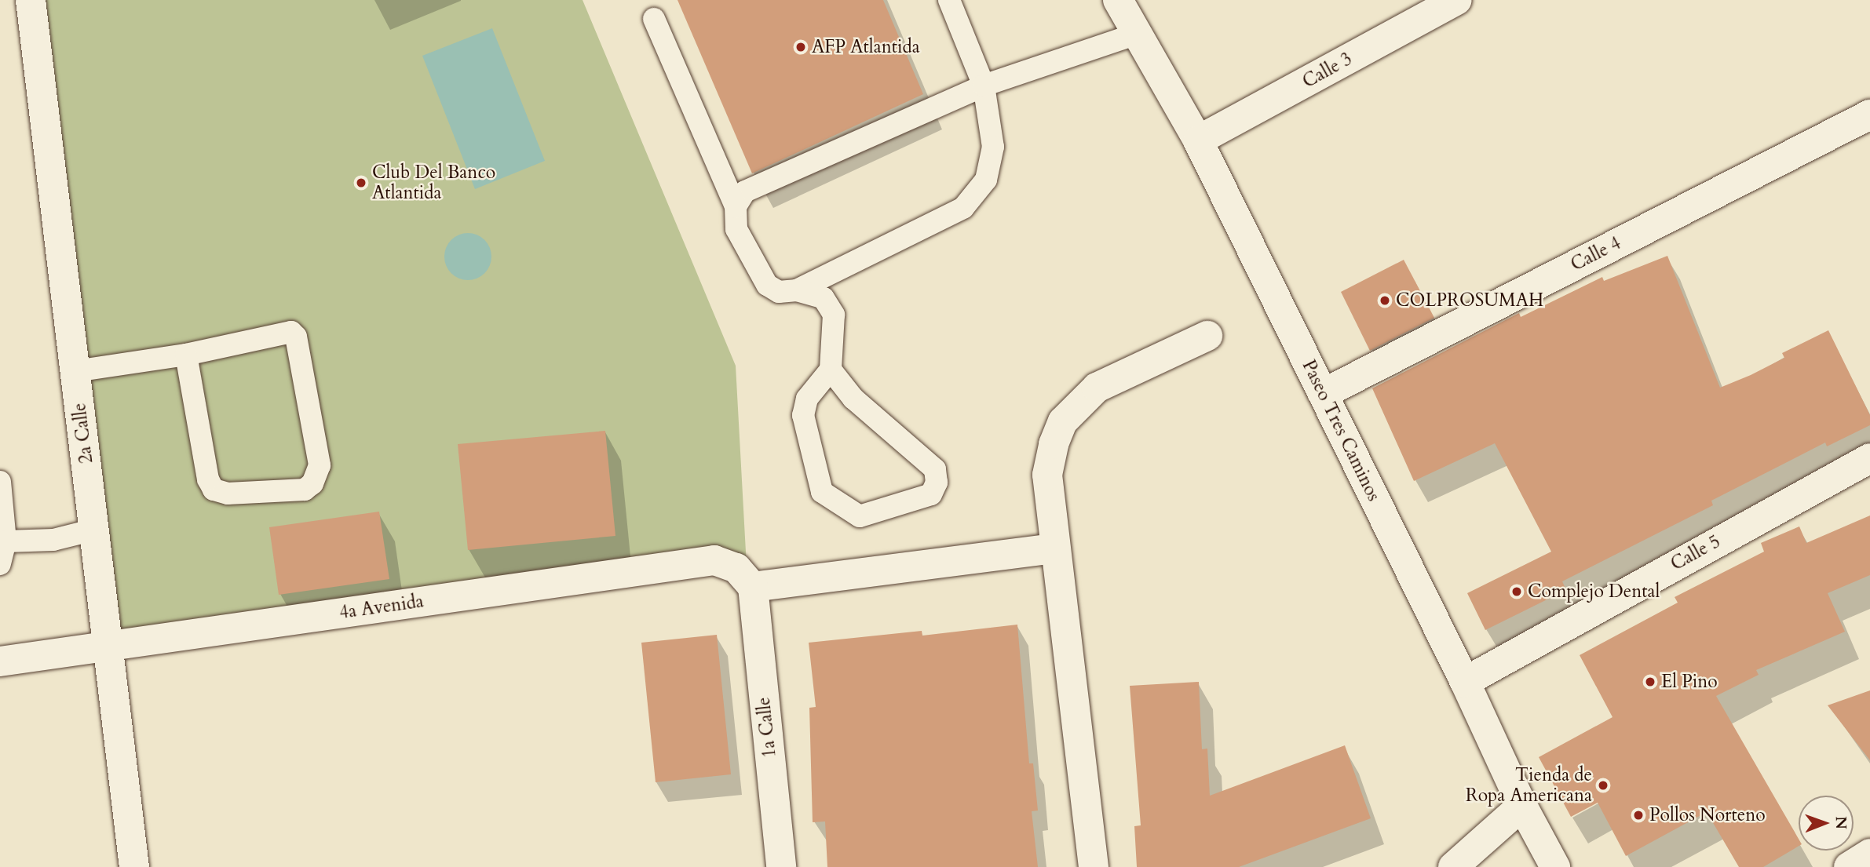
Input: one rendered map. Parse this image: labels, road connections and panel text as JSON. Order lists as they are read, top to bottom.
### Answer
{
  "streets": {
    "street": [
      "Calle 3",
      "Calle 4",
      "Paseo Tres Caminos",
      "2a Calle",
      "Calle 5",
      "4a Avenida",
      "1a Calle"
    ]
  },
  "crossings": [
    ["Calle 3", "Paseo Tres Caminos"],
    ["Calle 4", "Paseo Tres Caminos"],
    ["Paseo Tres Caminos", "Calle 5"],
    ["2a Calle", "4a Avenida"],
    ["4a Avenida", "1a Calle"]
  ],
  "places": [
    "AFP Atlantida",
    "Club Del Banco Atlantida",
    "COLPROSUMAH",
    "Complejo Dental",
    "El Pino",
    "Tienda de Ropa Americana",
    "Pollos Norteno"
  ],
  "north": "right"
}
